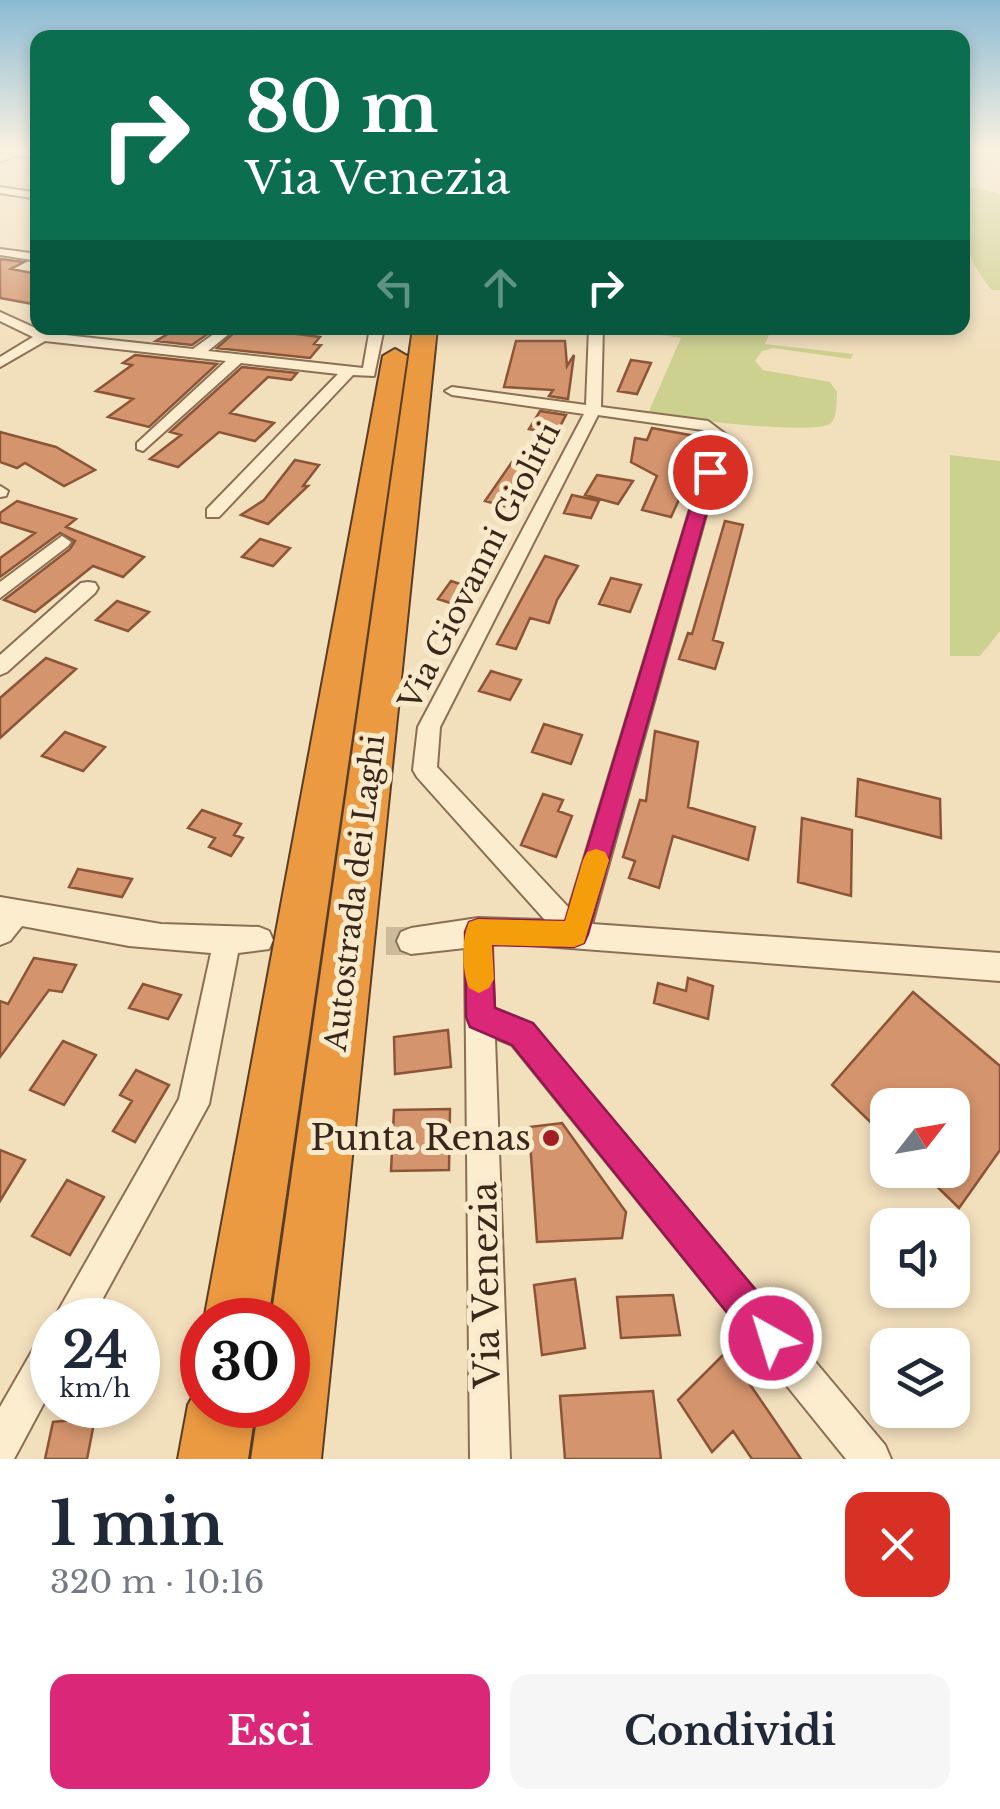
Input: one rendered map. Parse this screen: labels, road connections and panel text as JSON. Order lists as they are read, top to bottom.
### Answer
{
  "streets": {
    "highway": ["Autostrada dei Laghi"],
    "street": ["Via Giovanni Giolitti", "Via Venezia"]
  },
  "places": ["Punta Renas"],
  "north": "top right",
  "page": {
    "turn": ["80 m", "Via Venezia"],
    "speed": "24 km/h",
    "limit": "30",
    "heading": ["1 min", "320 m · 10:16"],
    "buttons": ["Esci", "Condividi"]
  }
}
